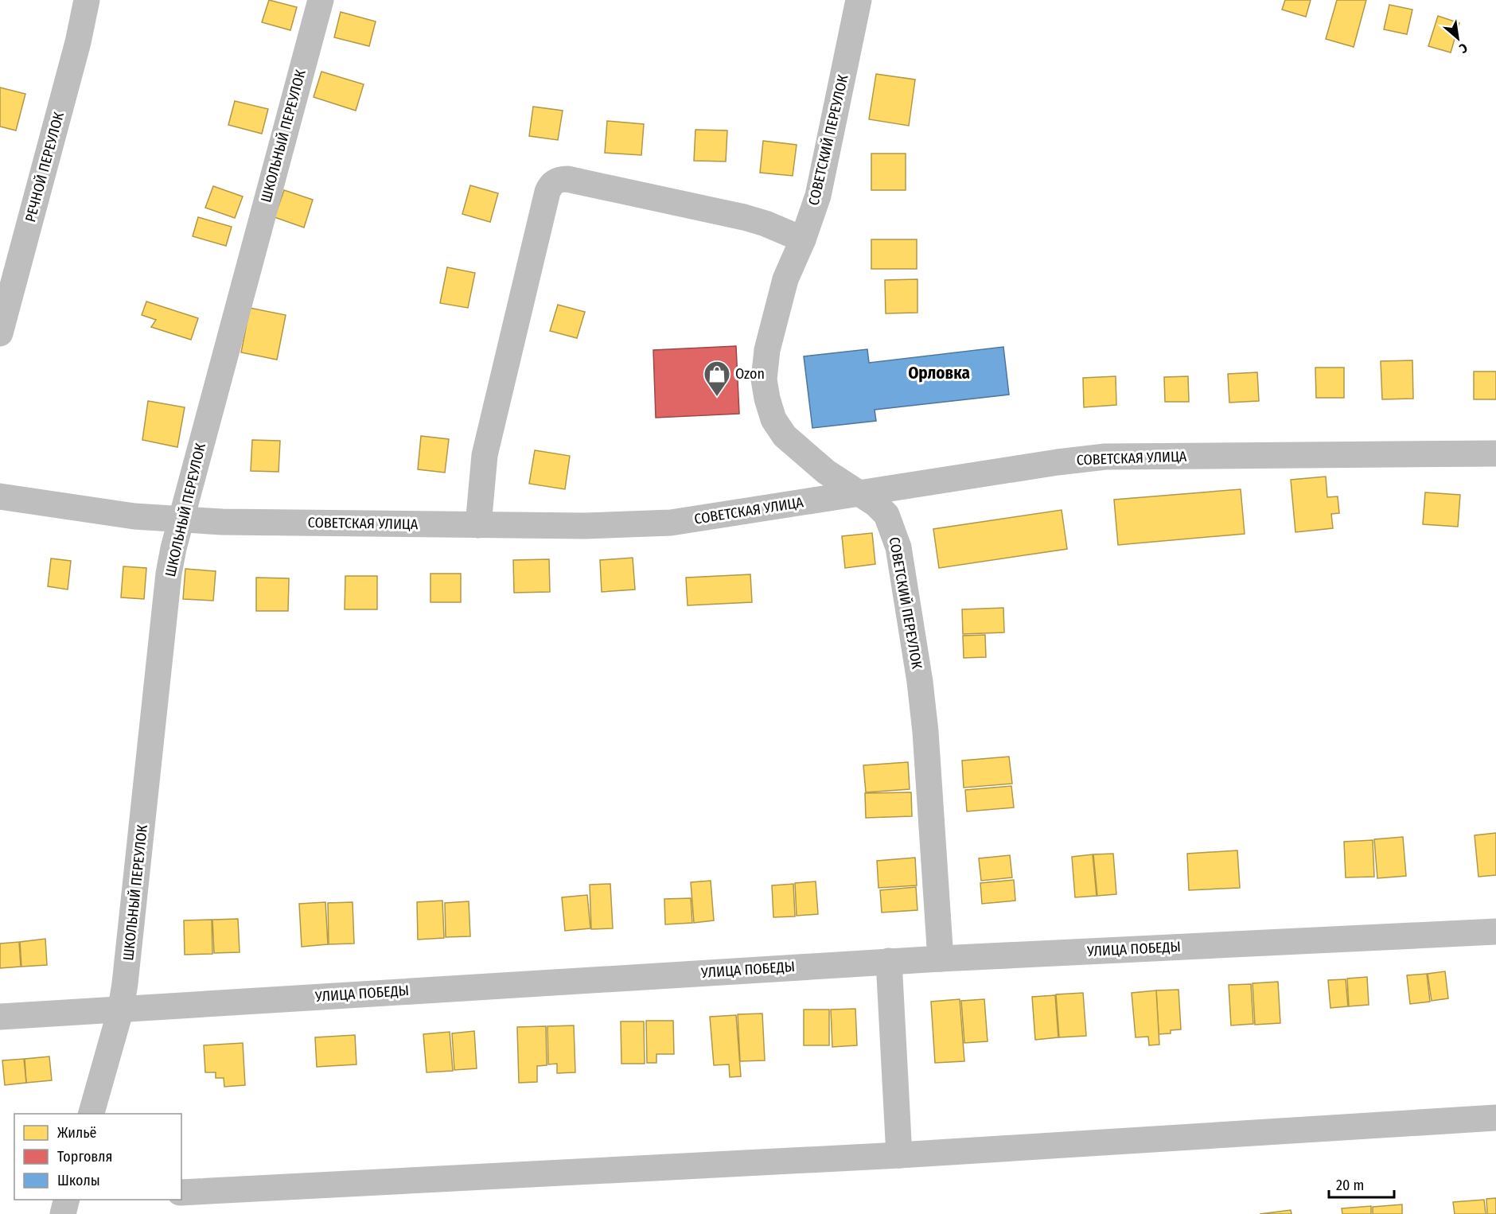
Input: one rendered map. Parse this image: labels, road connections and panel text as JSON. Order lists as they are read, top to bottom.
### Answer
{
  "streets": {
    "street": [
      "ШКОЛЬНЫЙ ПЕРЕУЛОК",
      "СОВЕТСКИЙ ПЕРЕУЛОК",
      "РЕЧНОЙ ПЕРЕУЛОК",
      "СОВЕТСКАЯ УЛИЦА",
      "УЛИЦА ПОБЕДЫ"
    ]
  },
  "crossings": [
    ["ШКОЛЬНЫЙ ПЕРЕУЛОК", "СОВЕТСКАЯ УЛИЦА"],
    ["ШКОЛЬНЫЙ ПЕРЕУЛОК", "УЛИЦА ПОБЕДЫ"],
    ["СОВЕТСКИЙ ПЕРЕУЛОК", "СОВЕТСКАЯ УЛИЦА"],
    ["СОВЕТСКИЙ ПЕРЕУЛОК", "УЛИЦА ПОБЕДЫ"]
  ],
  "districts": ["Орловка"],
  "places": {
    "shop": ["Ozon"]
  },
  "legend": ["Жильё", "Торговля", "Школы"],
  "scale_bar": "20 m",
  "north": "bottom right"
}
